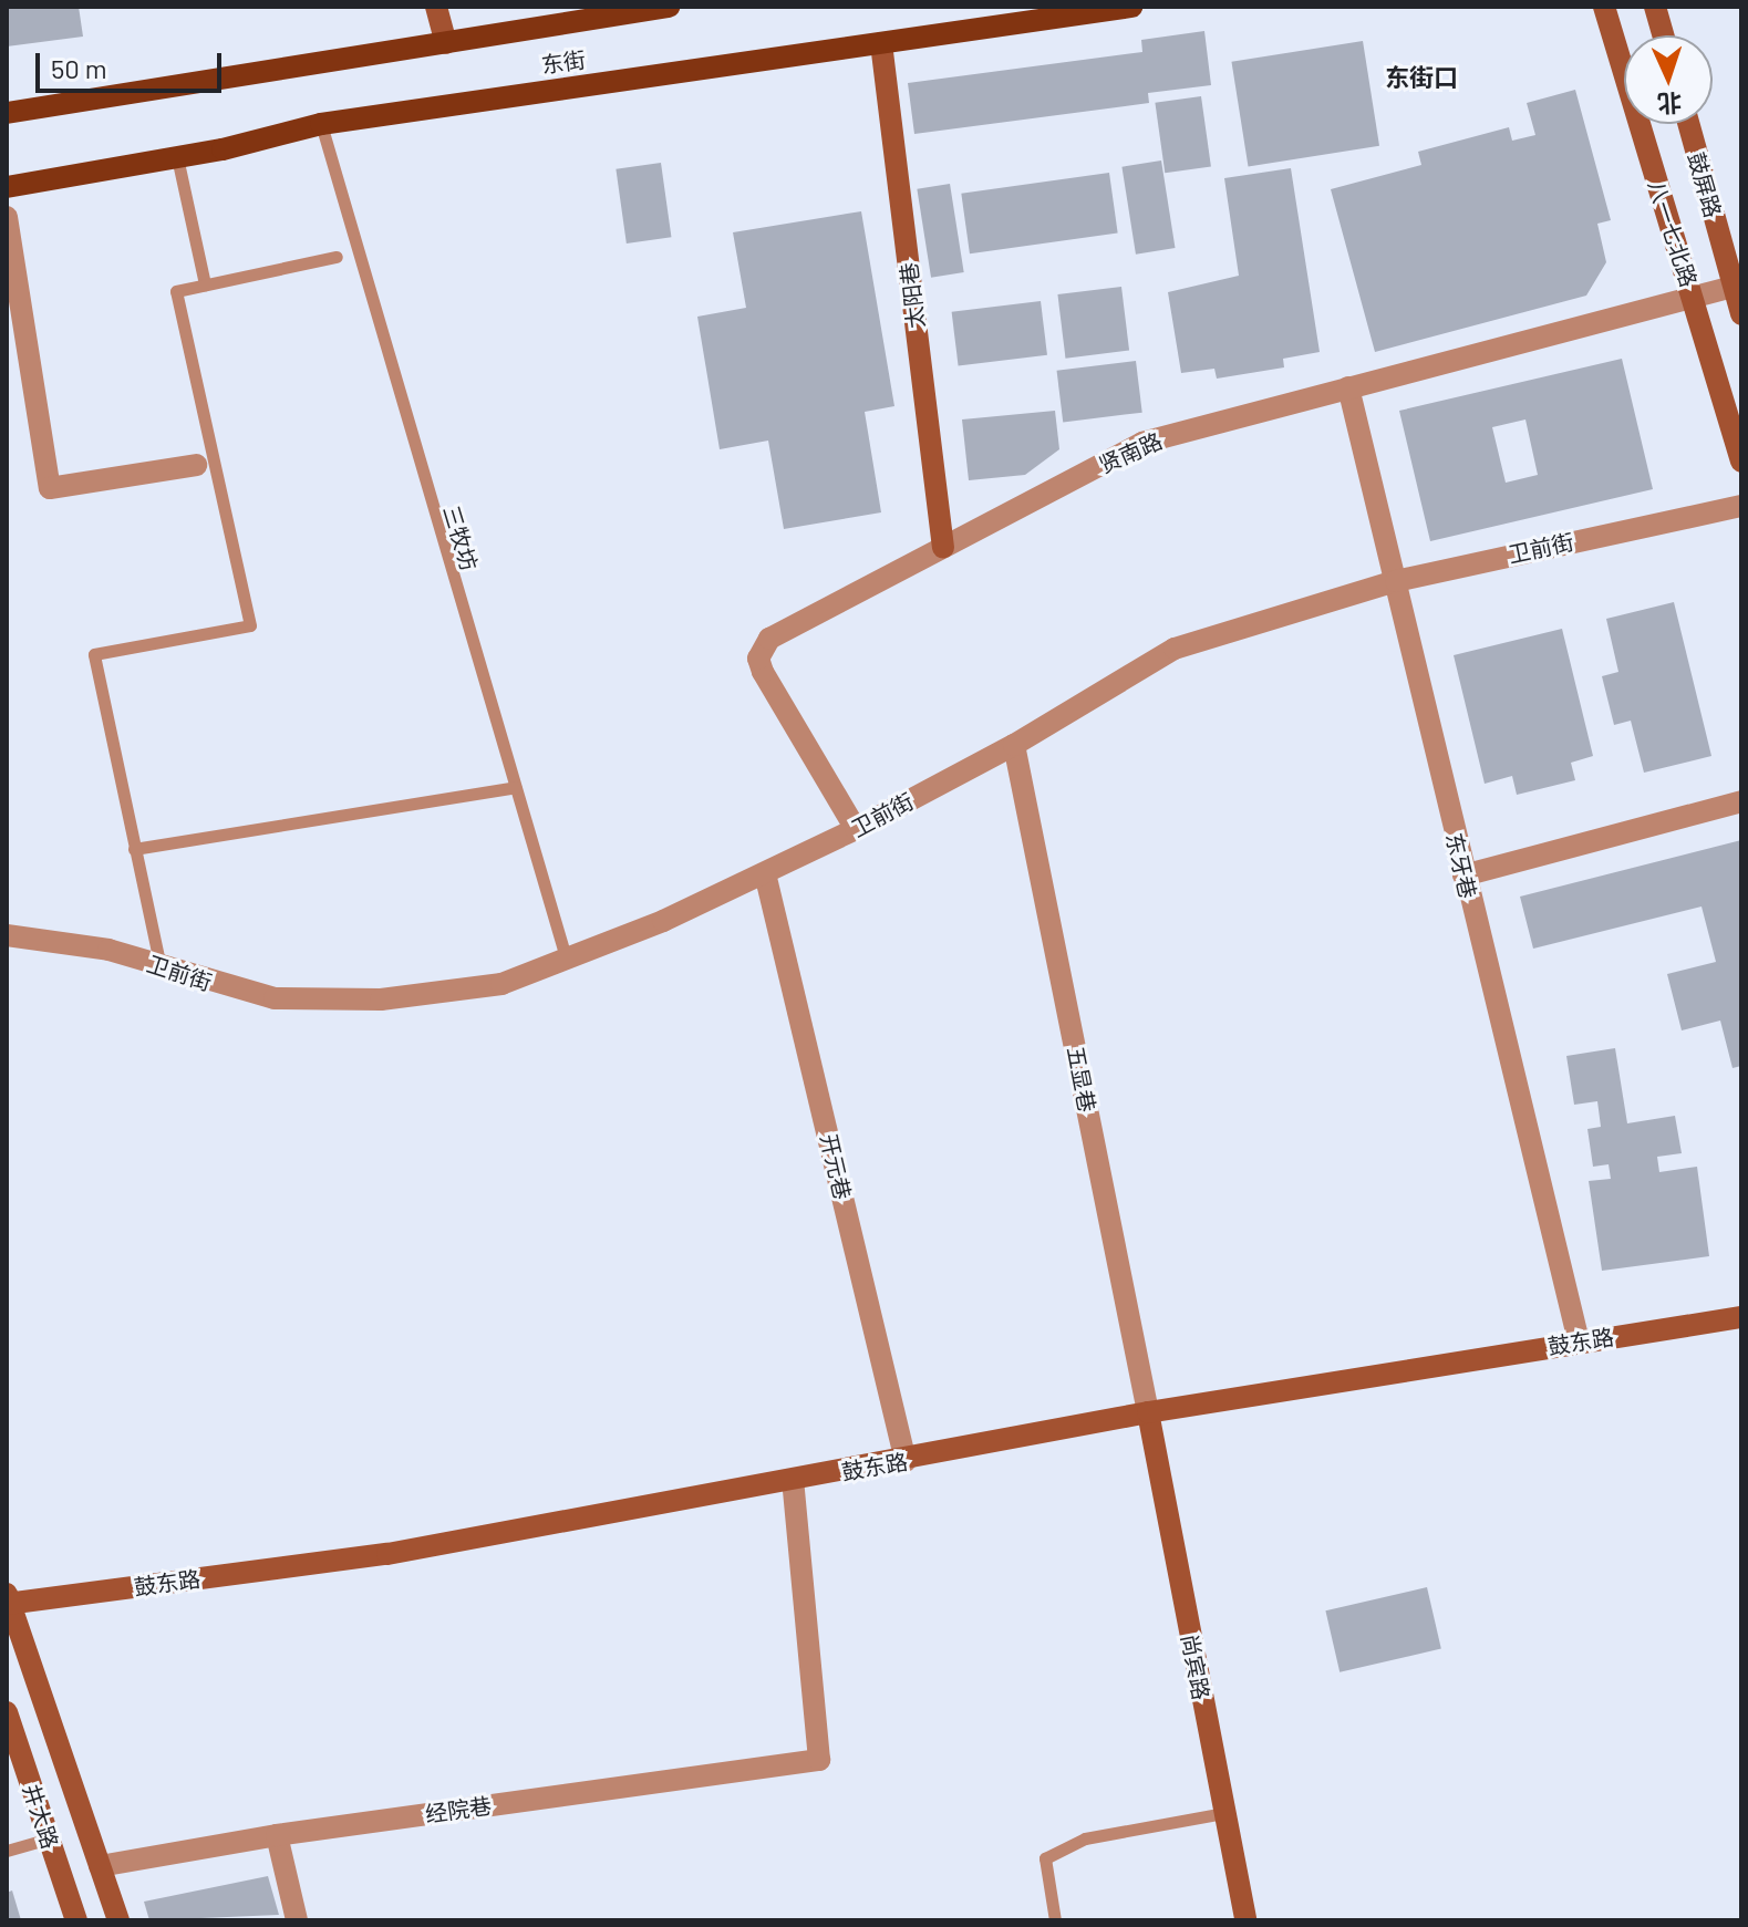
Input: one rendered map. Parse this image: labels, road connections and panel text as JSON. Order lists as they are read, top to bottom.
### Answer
{
  "streets": {
    "main road": ["东街"],
    "street": [
      "鼓屏路",
      "八一七北路",
      "太阳巷",
      "贤南路",
      "卫前街",
      "东牙巷",
      "五显巷",
      "开元巷",
      "鼓东路",
      "尚宾路",
      "经院巷",
      "井大路"
    ],
    "lane": ["三牧坊"]
  },
  "crossings": [
    ["东街", "太阳巷"],
    ["东街", "三牧坊"],
    ["鼓屏路", "贤南路"],
    ["八一七北路", "贤南路"],
    ["太阳巷", "贤南路"],
    ["贤南路", "卫前街"],
    ["贤南路", "东牙巷"],
    ["三牧坊", "卫前街"],
    ["卫前街", "东牙巷"],
    ["卫前街", "五显巷"],
    ["卫前街", "开元巷"],
    ["东牙巷", "鼓东路"],
    ["五显巷", "鼓东路"],
    ["五显巷", "尚宾路"],
    ["开元巷", "鼓东路"],
    ["鼓东路", "尚宾路"],
    ["鼓东路", "经院巷"]
  ],
  "districts": ["东街口"],
  "scale_bar": "50 m",
  "north": "bottom"
}
